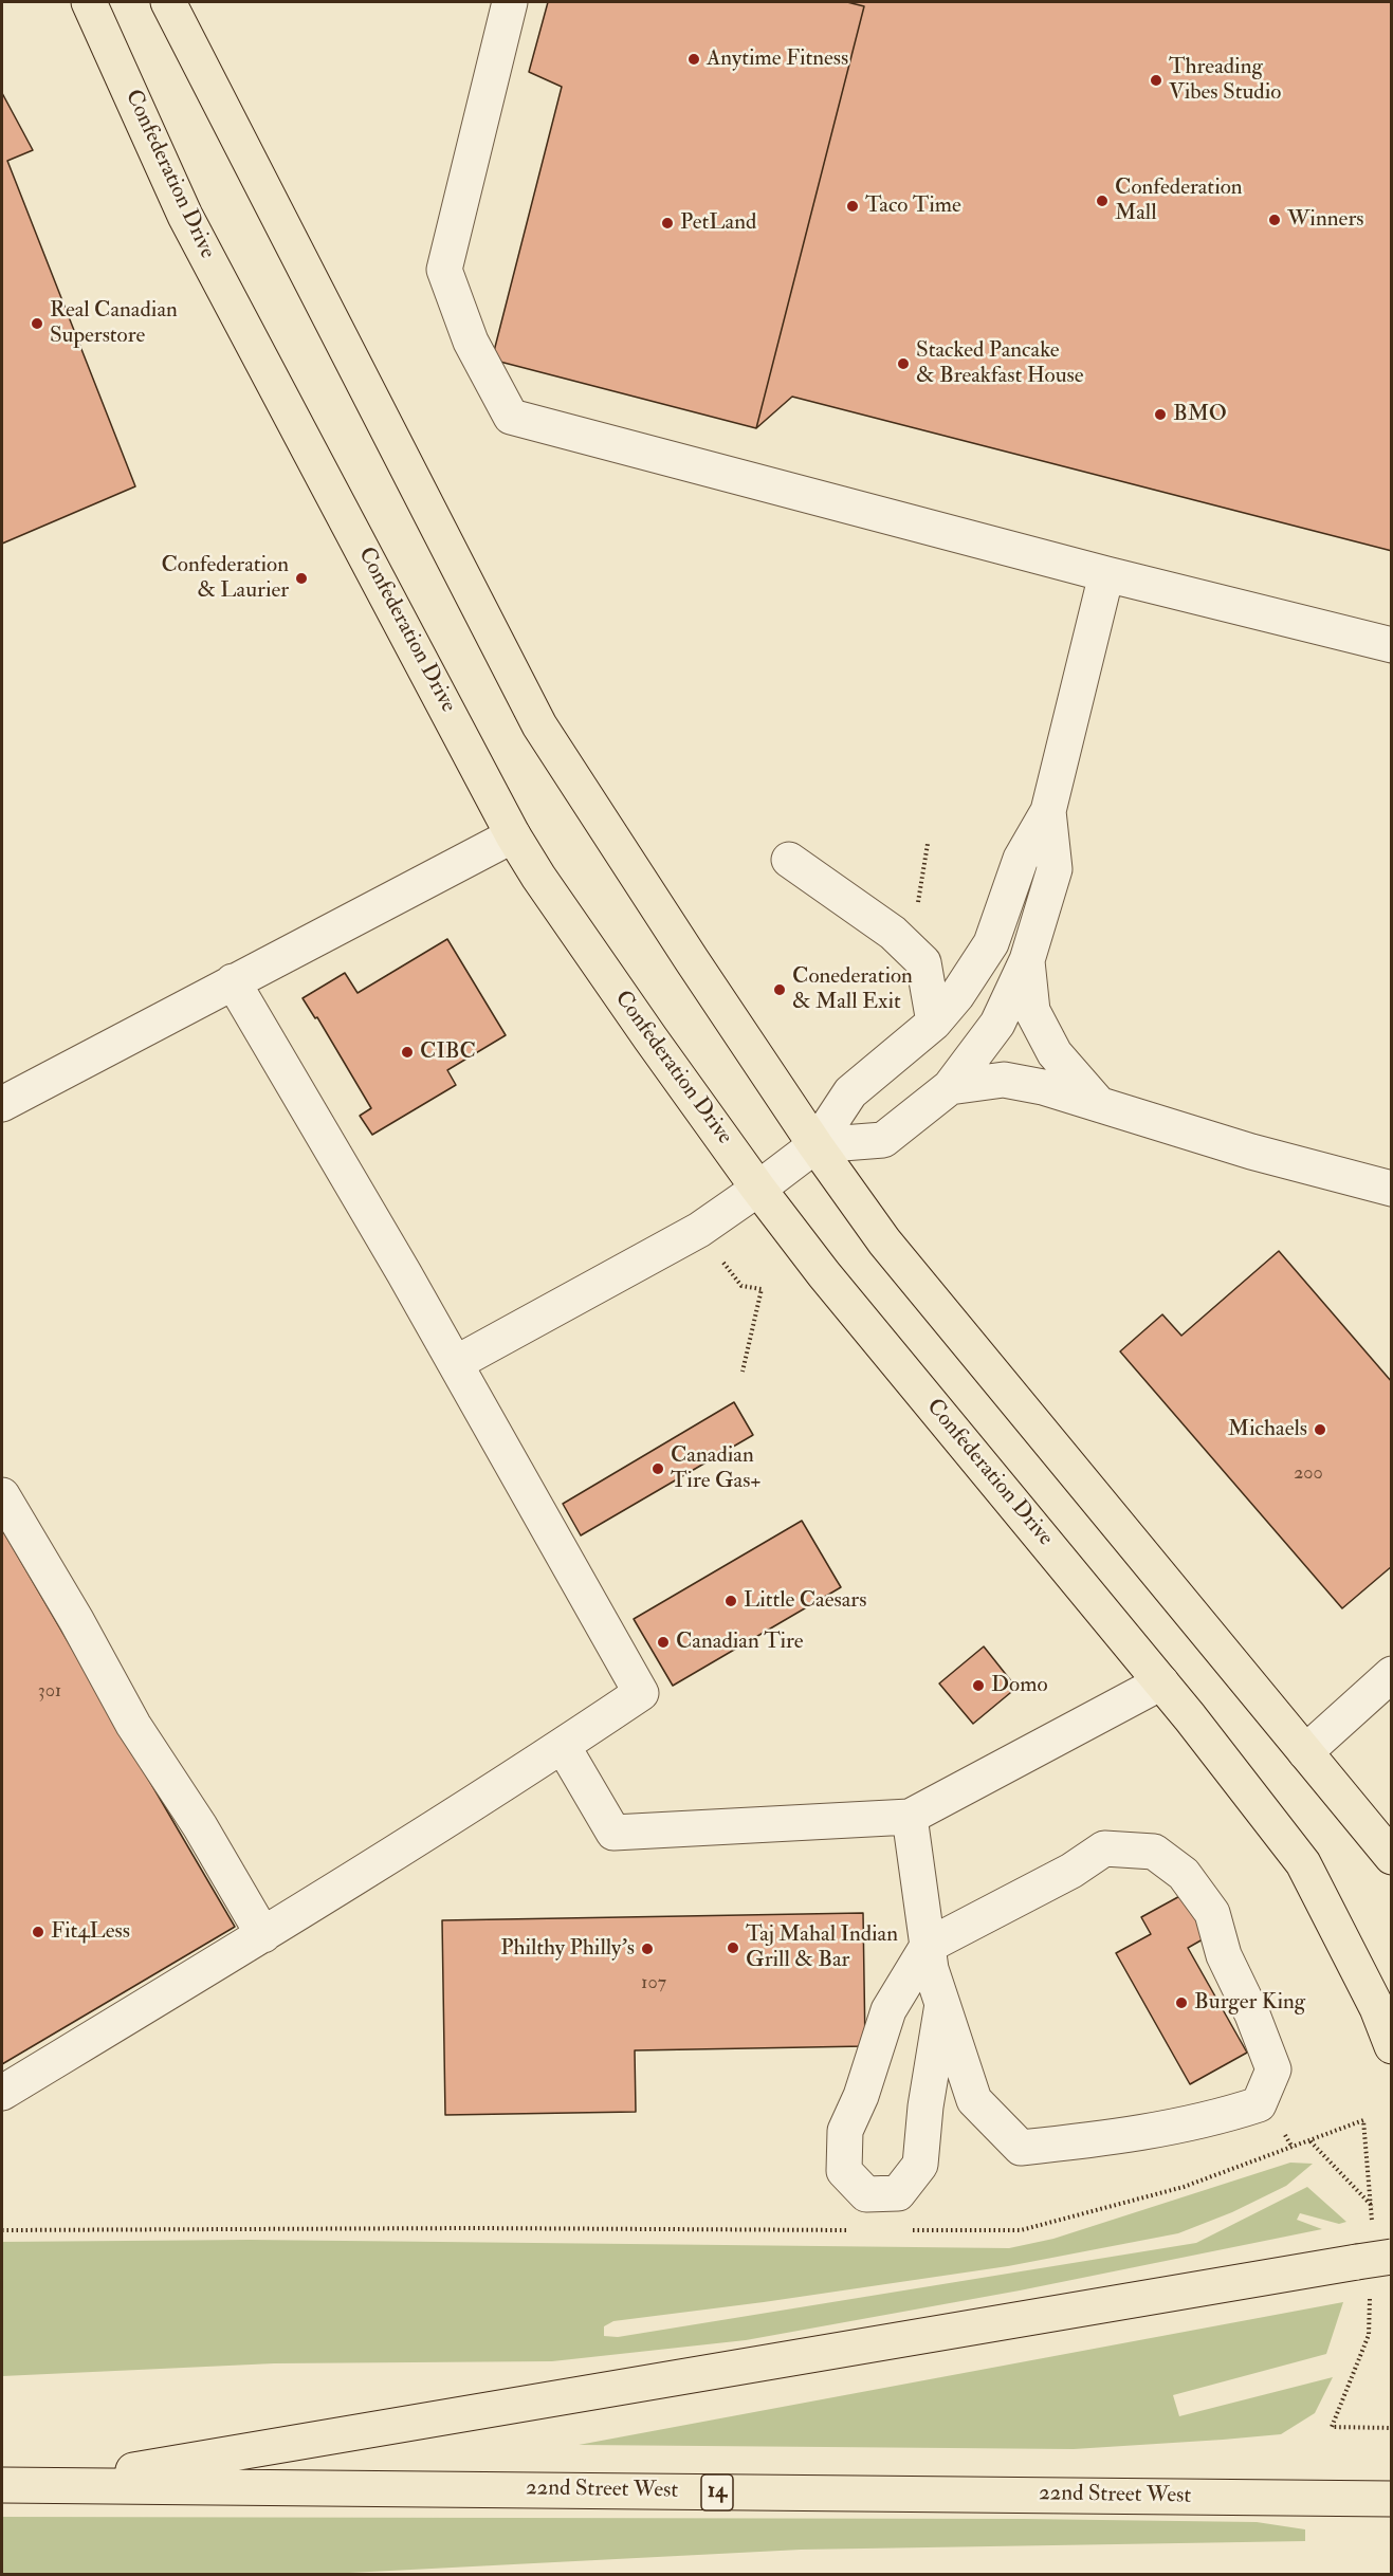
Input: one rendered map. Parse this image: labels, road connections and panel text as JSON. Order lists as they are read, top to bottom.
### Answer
{
  "streets": {
    "main road": ["Confederation Drive", "22nd Street West", "14"]
  },
  "places": [
    "Anytime Fitness",
    "Threading Vibes Studio",
    "Confederation Mall",
    "Taco Time",
    "Winners",
    "PetLand",
    "Real Canadian Superstore",
    "Stacked Pancake & Breakfast House",
    "BMO",
    "Confederation & Laurier",
    "Conederation & Mall Exit",
    "CIBC",
    "Michaels",
    "Canadian Tire Gas+",
    "Little Caesars",
    "Canadian Tire",
    "Domo",
    "Fit4Less",
    "Taj Mahal Indian Grill & Bar",
    "Philthy Philly's",
    "Burger King"
  ],
  "house_numbers": ["200", "301", "107"]
}
